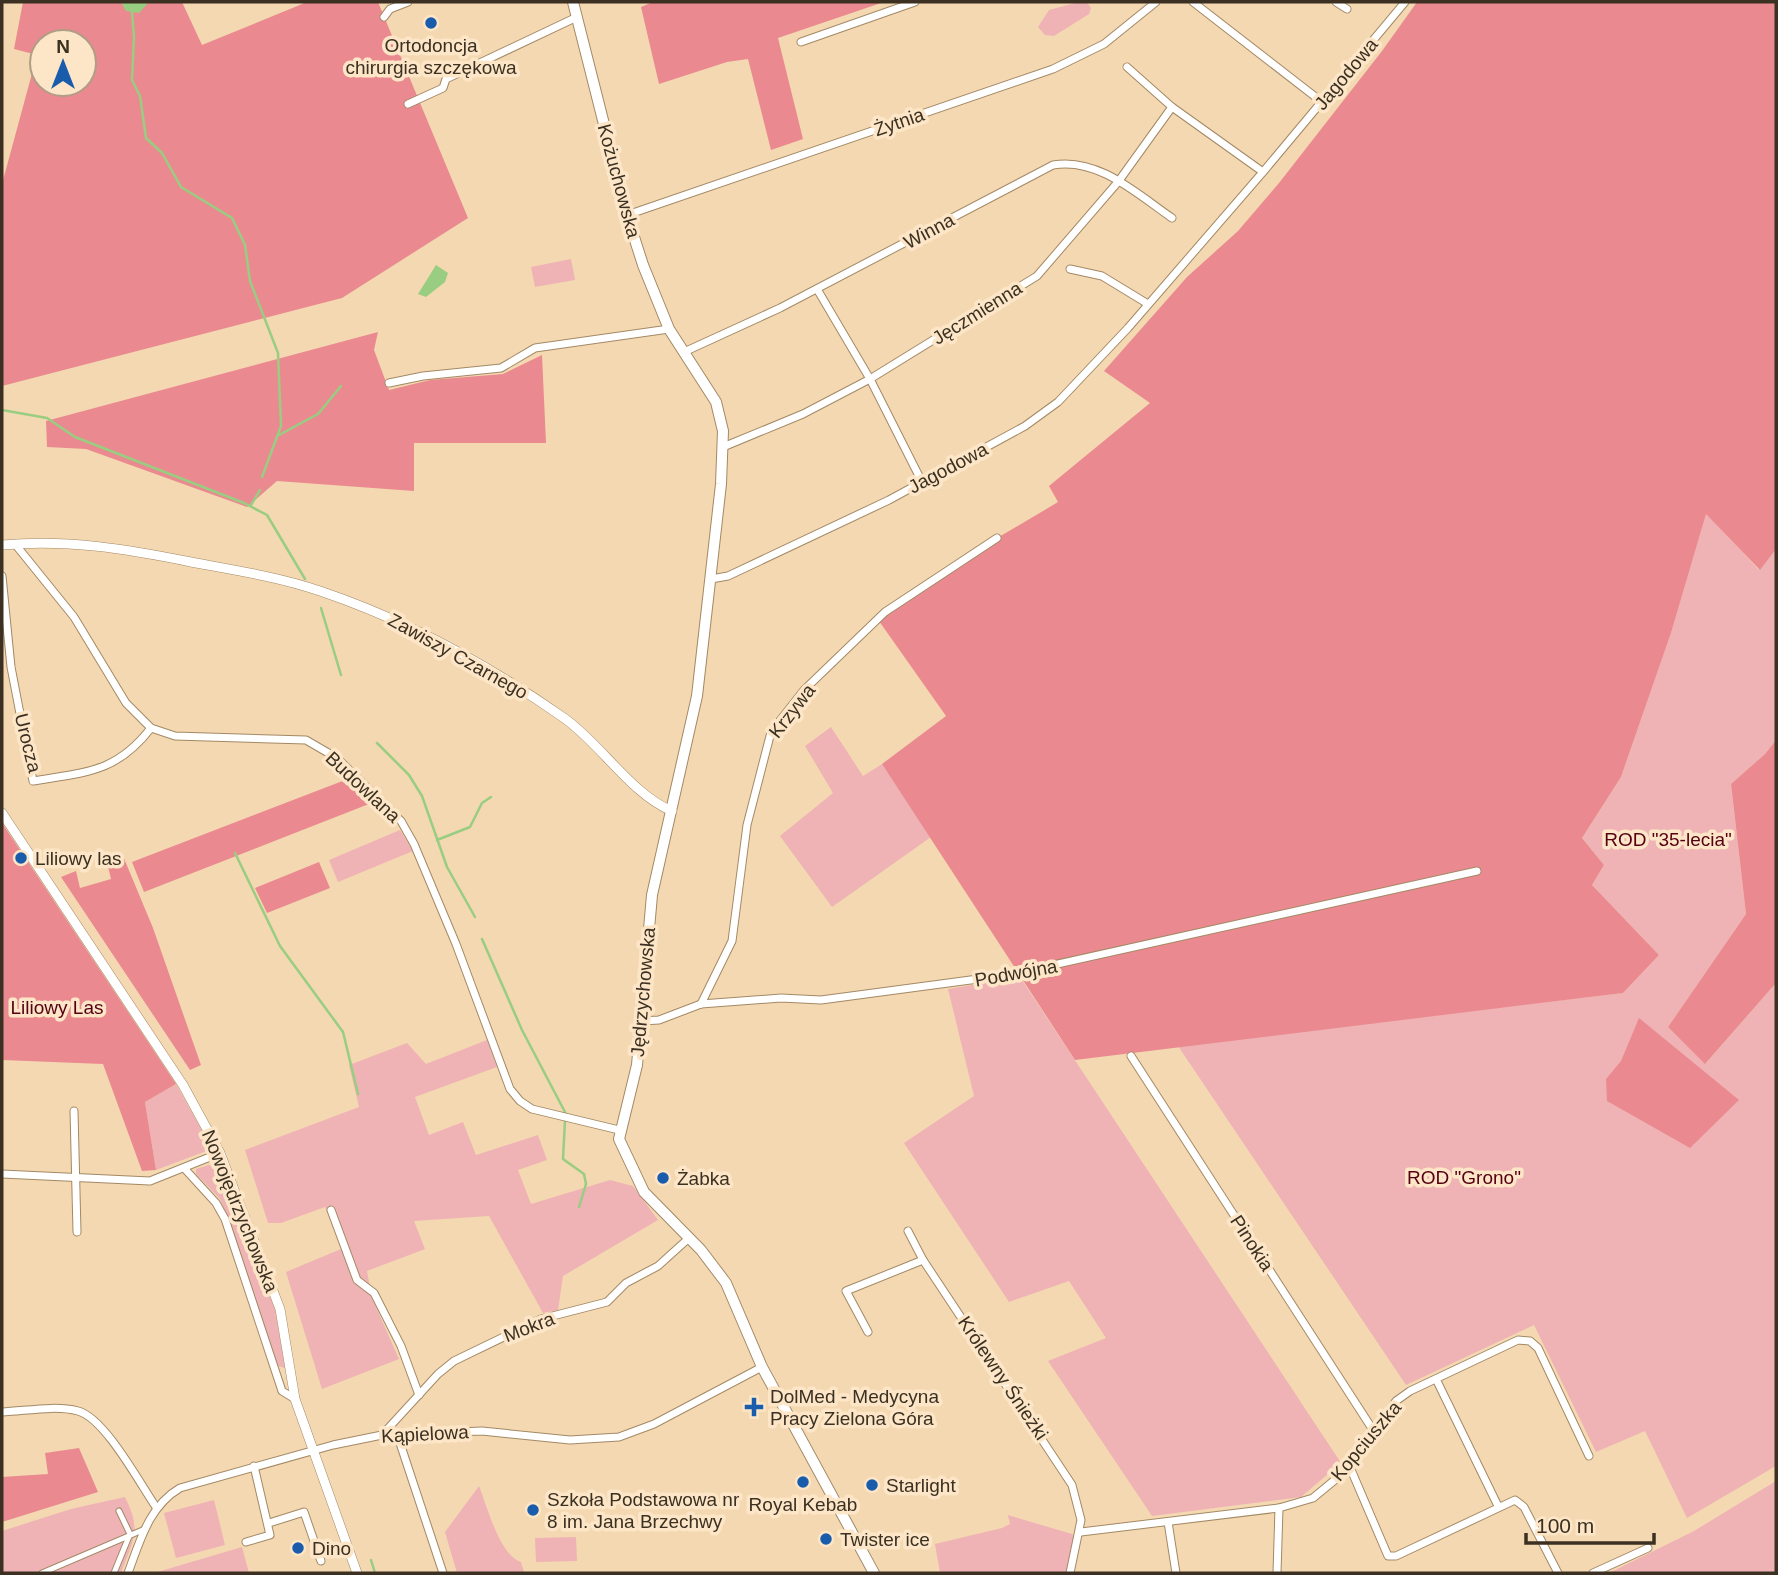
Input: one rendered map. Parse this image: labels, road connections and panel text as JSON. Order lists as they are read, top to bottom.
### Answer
{
  "streets": {
    "main road": ["Kożuchowska", "Jędrzychowska"],
    "street": [
      "Jagodowa",
      "Żytnia",
      "Winna",
      "Jęczmienna",
      "Zawiszy Czarnego",
      "Krzywa",
      "Urocza",
      "Budowlana",
      "Podwójna",
      "Nowojędrzychowska",
      "Pinokia",
      "Mokra",
      "Królewny Śnieżki",
      "Kąpielowa",
      "Kopciuszka"
    ]
  },
  "crossings": [
    ["Jagodowa", "Jędrzychowska"],
    ["Żytnia", "Kożuchowska"],
    ["Kożuchowska", "Winna"],
    ["Kożuchowska", "Jędrzychowska"],
    ["Winna", "Jęczmienna"],
    ["Winna", "Jędrzychowska"],
    ["Jęczmienna", "Jędrzychowska"],
    ["Zawiszy Czarnego", "Jędrzychowska"],
    ["Krzywa", "Podwójna"],
    ["Urocza", "Budowlana"],
    ["Budowlana", "Jędrzychowska"],
    ["Podwójna", "Jędrzychowska"],
    ["Nowojędrzychowska", "Kąpielowa"],
    ["Pinokia", "Kopciuszka"],
    ["Mokra", "Kąpielowa"],
    ["Królewny Śnieżki", "Kopciuszka"]
  ],
  "parks": ["ROD \"35-lecia\"", "Liliowy Las", "ROD \"Grono\""],
  "places": {
    "other": [
      "Ortodoncja chirurgia szczękowa",
      "Liliowy las",
      "Żabka",
      "Royal Kebab",
      "Starlight",
      "Szkoła Podstawowa nr 8 im. Jana Brzechwy",
      "Twister ice",
      "Dino"
    ],
    "health": ["DolMed - Medycyna Pracy Zielona Góra"]
  },
  "scale_bar": "100 m",
  "north": "top"
}
